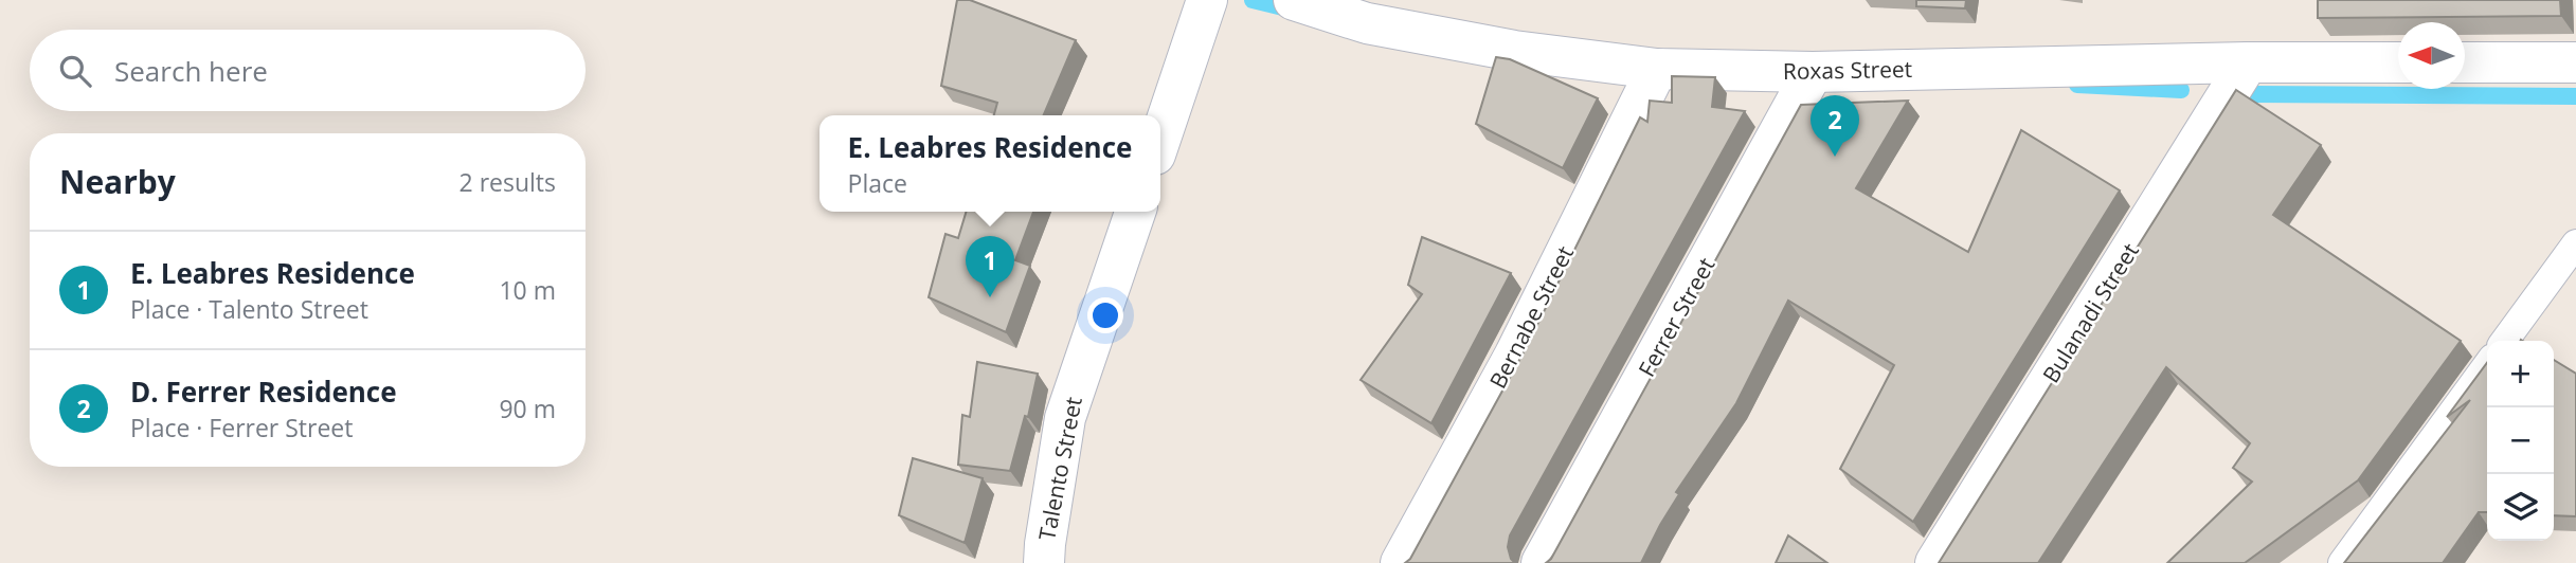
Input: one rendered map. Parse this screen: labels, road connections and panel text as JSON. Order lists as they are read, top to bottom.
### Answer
{
  "streets": {
    "street": [
      "Roxas Street",
      "Bulanadi Street",
      "Bernabe Street",
      "Ferrer Street",
      "Talento Street"
    ]
  },
  "crossings": [
    ["Roxas Street", "Bulanadi Street"],
    ["Roxas Street", "Bernabe Street"],
    ["Roxas Street", "Ferrer Street"]
  ],
  "north": "left",
  "page": {
    "search": "Search here",
    "pins": ["2", "1"],
    "popup": ["E. Leabres Residence", "Place"],
    "heading": ["Nearby", "2 results"],
    "list": [
      {
        "mark": "1",
        "name": "E. Leabres Residence",
        "note": "Place · Talento Street",
        "value": "10 m"
      },
      {
        "mark": "2",
        "name": "D. Ferrer Residence",
        "note": "Place · Ferrer Street",
        "value": "90 m"
      }
    ],
    "map_buttons": ["+", "−"]
  }
}
